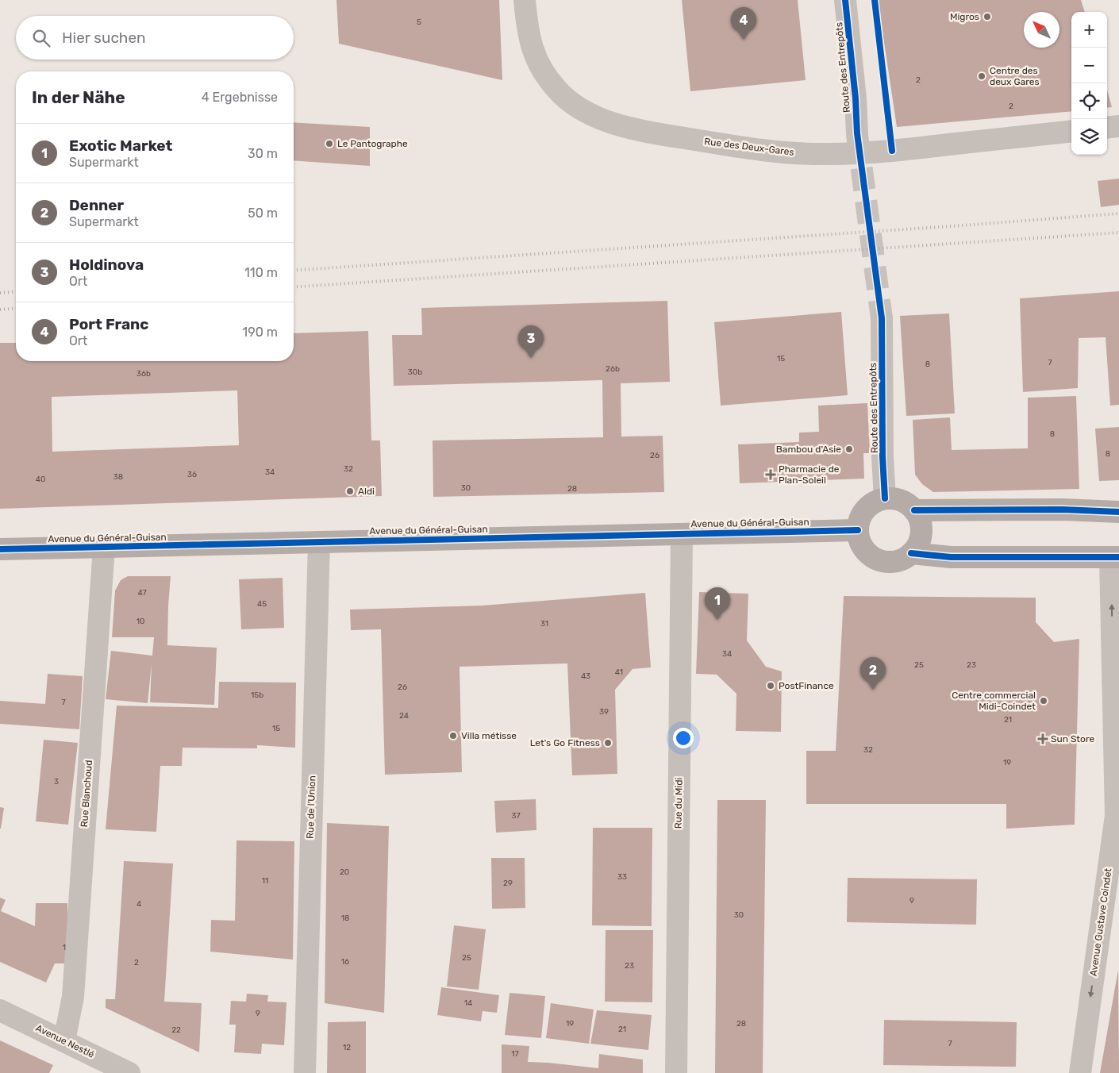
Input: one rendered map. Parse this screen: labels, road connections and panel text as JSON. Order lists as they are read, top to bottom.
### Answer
{
  "streets": {
    "main road": ["Avenue du Général-Guisan"],
    "street": [
      "Route des Entrepôts",
      "Rue des Deux-Gares",
      "Rue Blanchoud",
      "Rue du Midi",
      "Rue de l'Union",
      "Avenue Gustave Coindet",
      "Avenue Nestlé"
    ]
  },
  "crossings": [
    ["Route des Entrepôts", "Avenue du Général-Guisan"],
    ["Avenue du Général-Guisan", "Rue Blanchoud"],
    ["Avenue du Général-Guisan", "Rue du Midi"],
    ["Avenue du Général-Guisan", "Rue de l'Union"],
    ["Rue Blanchoud", "Avenue Nestlé"]
  ],
  "places": {
    "other": [
      "Migros",
      "Centre des deux Gares",
      "Le Pantographe",
      "Bambou d'Asie",
      "Aldi",
      "PostFinance",
      "Centre commercial Midi-Coindet",
      "Villa métisse",
      "Let's Go Fitness"
    ],
    "health": ["Pharmacie de Plan-Soleil", "Sun Store"]
  },
  "house_numbers": [
    "5",
    "2",
    "2",
    "15",
    "7",
    "8",
    "26b",
    "30b",
    "36b",
    "8",
    "8",
    "26",
    "32",
    "34",
    "36",
    "38",
    "40",
    "30",
    "28",
    "47",
    "45",
    "10",
    "31",
    "34",
    "25",
    "23",
    "41",
    "43",
    "26",
    "15b",
    "7",
    "39",
    "24",
    "21",
    "15",
    "32",
    "19",
    "3",
    "37",
    "20",
    "33",
    "11",
    "29",
    "9",
    "4",
    "30",
    "18",
    "1",
    "25",
    "16",
    "2",
    "23",
    "14",
    "9",
    "19",
    "28",
    "21",
    "22",
    "7",
    "12",
    "17"
  ],
  "north": "top left",
  "page": {
    "pins": [
      "4",
      "3",
      "1",
      "2"
    ],
    "map_buttons": ["+", "−"],
    "search": "Hier suchen",
    "heading": ["In der Nähe", "4 Ergebnisse"],
    "list": [
      {
        "mark": "1",
        "name": "Exotic Market",
        "note": "Supermarkt",
        "value": "30 m"
      },
      {
        "mark": "2",
        "name": "Denner",
        "note": "Supermarkt",
        "value": "50 m"
      },
      {
        "mark": "3",
        "name": "Holdinova",
        "note": "Ort",
        "value": "110 m"
      },
      {
        "mark": "4",
        "name": "Port Franc",
        "note": "Ort",
        "value": "190 m"
      }
    ]
  }
}
